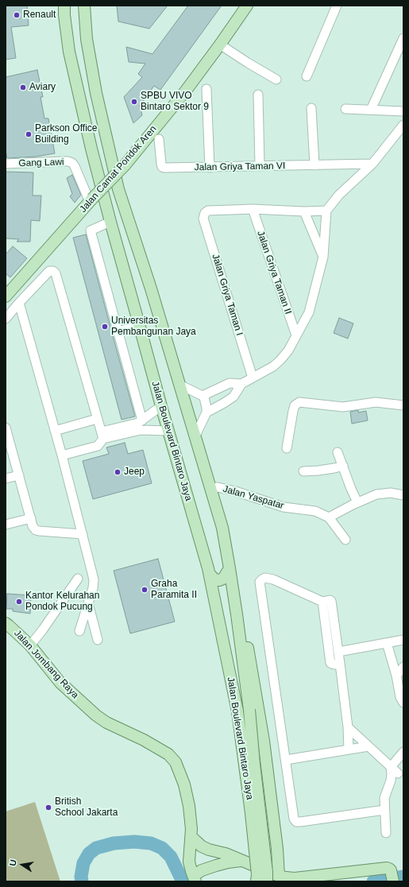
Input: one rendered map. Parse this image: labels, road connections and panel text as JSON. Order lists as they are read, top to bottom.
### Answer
{
  "streets": {
    "main road": ["Jalan Camat Pondok Aren", "Jalan Boulevard Bintaro Jaya", "Jalan Jombang Raya"],
    "street": [
      "Gang Lawi",
      "Jalan Griya Taman VI",
      "Jalan Griya Taman II",
      "Jalan Griya Taman I",
      "Jalan Yaspatar"
    ]
  },
  "crossings": [
    ["Gang Lawi", "Jalan Camat Pondok Aren"],
    ["Jalan Griya Taman II", "Jalan Griya Taman I"],
    ["Jalan Boulevard Bintaro Jaya", "Jalan Yaspatar"]
  ],
  "places": [
    "Renault",
    "Aviary",
    "SPBU VIVO Bintaro Sektor 9",
    "Parkson Office Building",
    "Universitas Pembangunan Jaya",
    "Jeep",
    "Graha Paramita II",
    "Kantor Kelurahan Pondok Pucung",
    "British School Jakarta"
  ],
  "north": "left"
}
